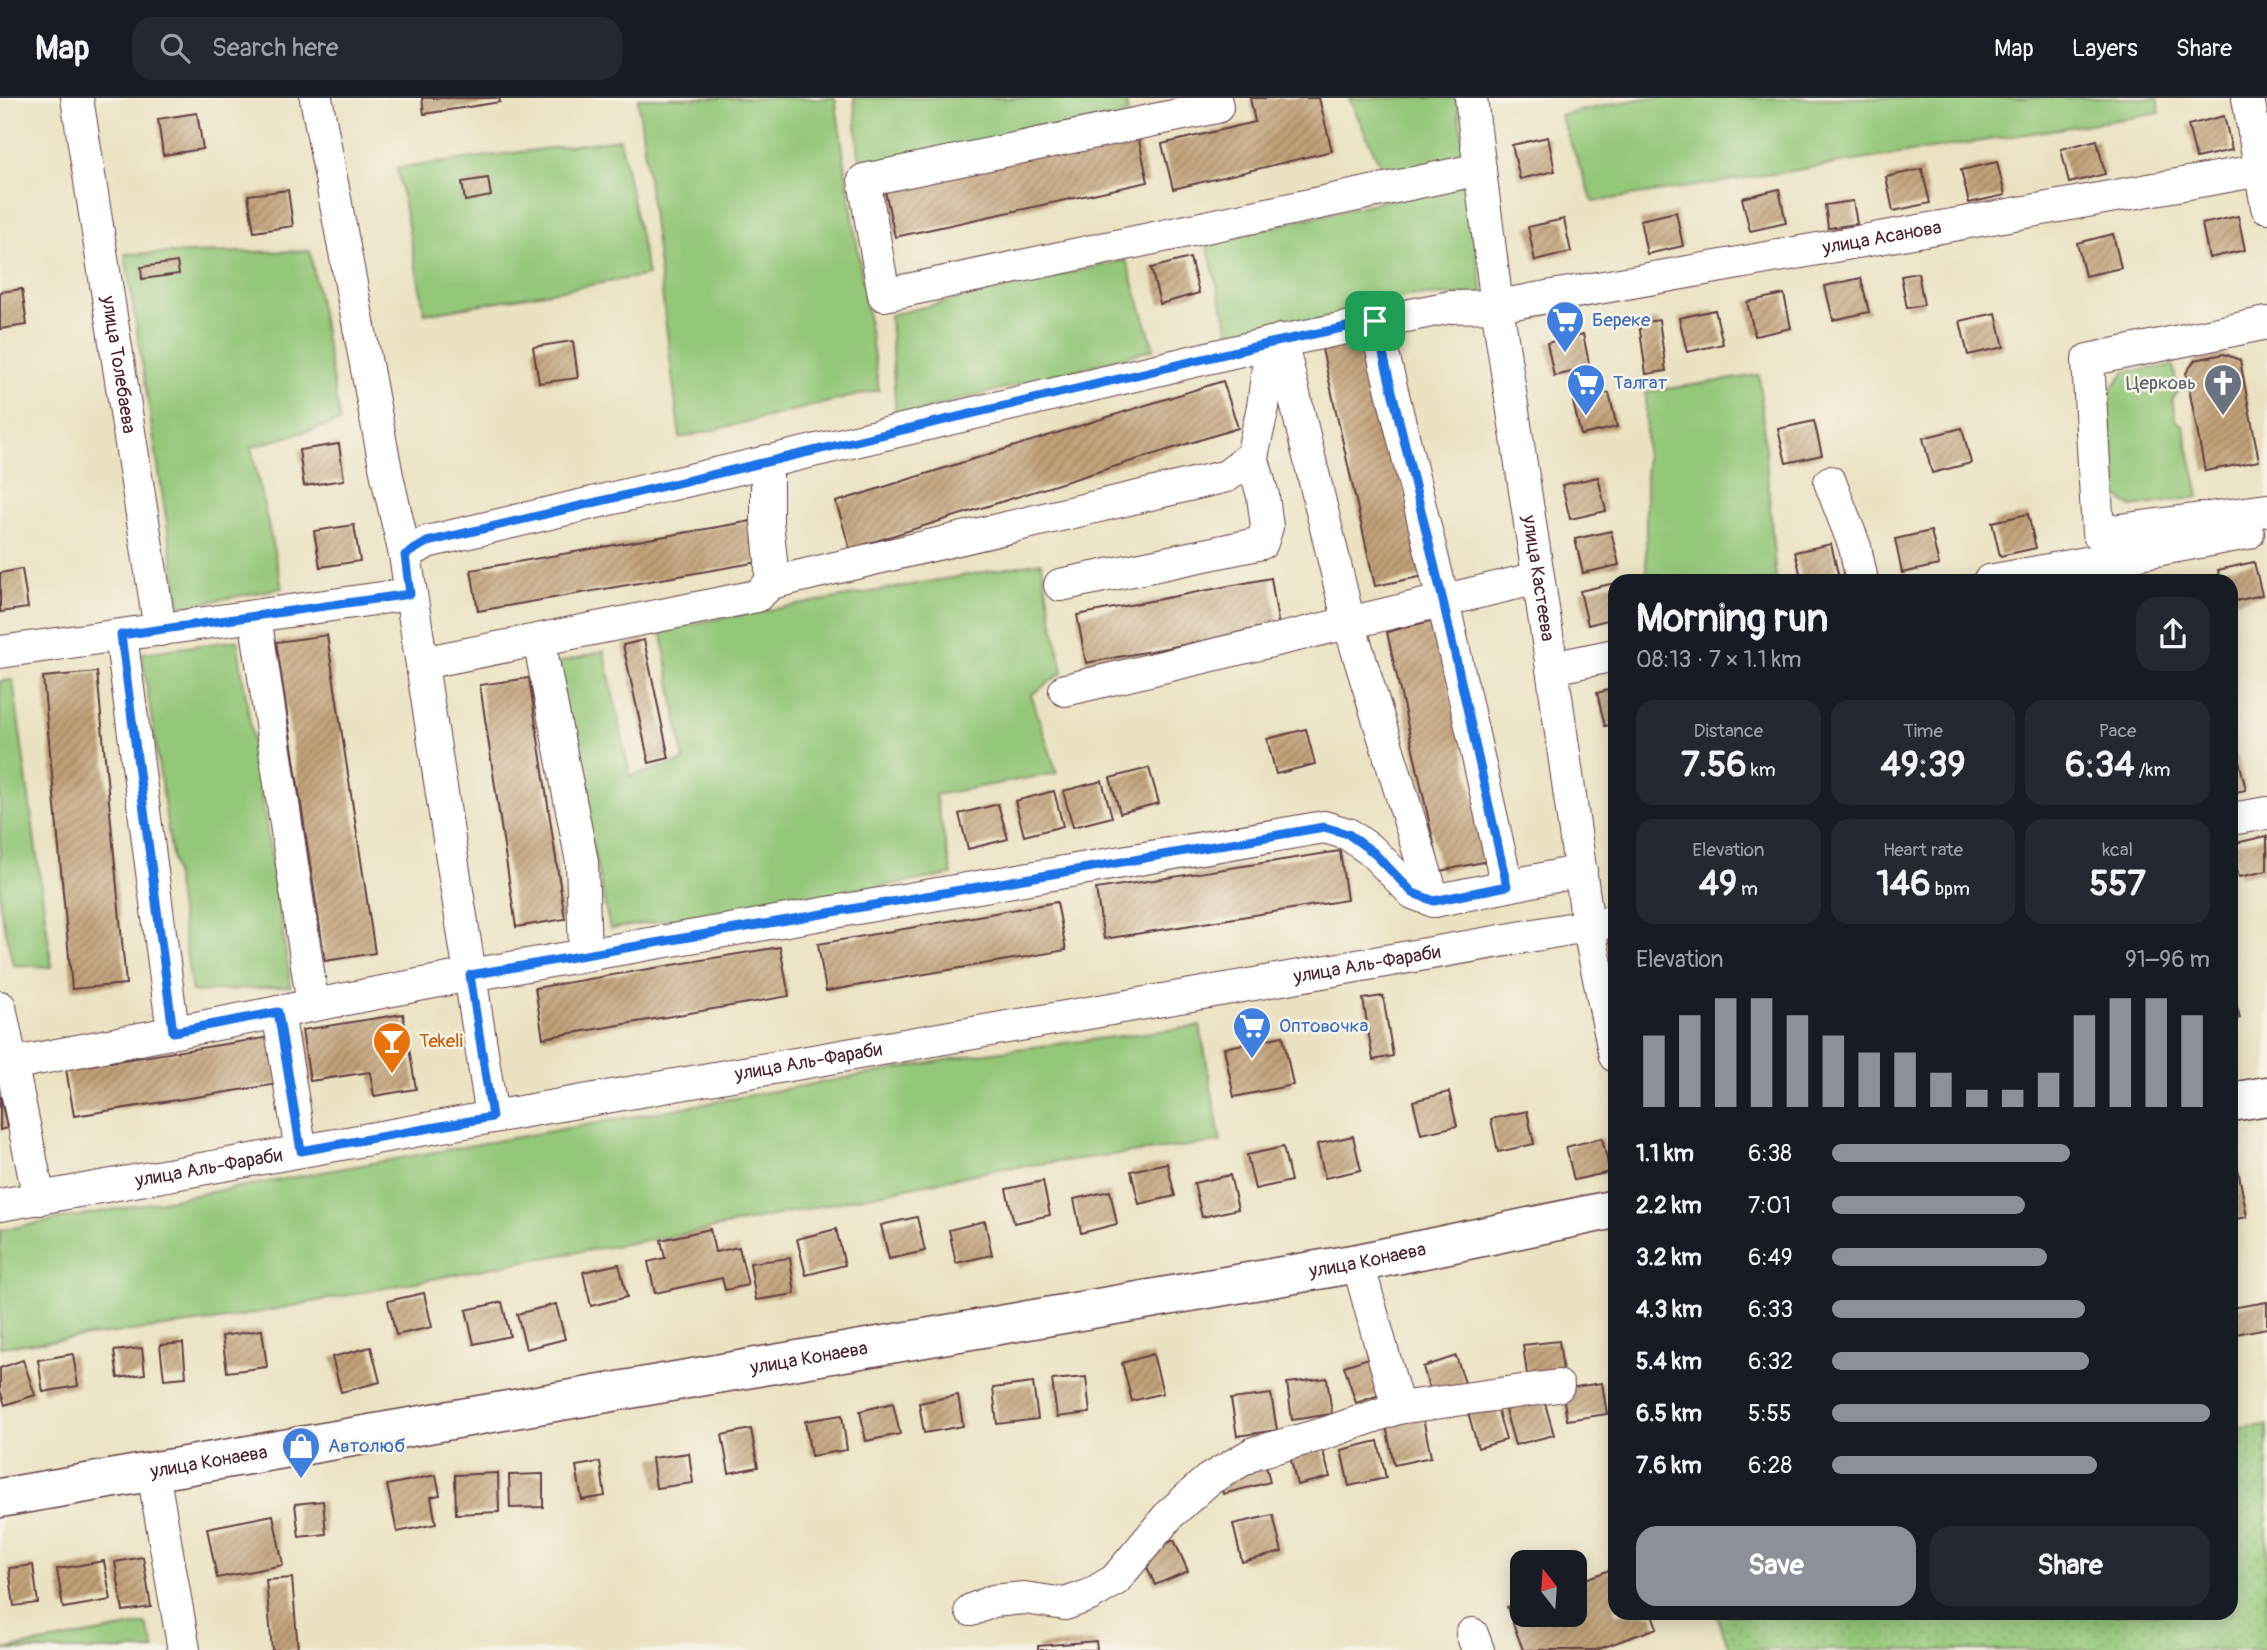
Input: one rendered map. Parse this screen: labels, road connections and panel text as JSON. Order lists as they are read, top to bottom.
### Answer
{
  "streets": {
    "main road": ["улица Конаева"],
    "street": [
      "улица Асанова",
      "улица Толебаева",
      "улица Кастеева",
      "улица Аль-Фараби"
    ]
  },
  "crossings": [
    ["улица Асанова", "улица Кастеева"],
    ["улица Кастеева", "улица Аль-Фараби"]
  ],
  "places": {
    "supermarket": ["Береке", "Талгат", "Оптовочка"],
    "church": ["Церковь"],
    "bar": ["Tekeli"],
    "shop": ["Автолюб"]
  },
  "north": "top",
  "page": {
    "header": "Map",
    "search": "Search here",
    "nav": ["Map", "Layers", "Share"],
    "heading": ["Morning run", "08:13 · 7 × 1.1 km"],
    "stats": [
      ["Distance", "7.56 km"],
      ["Time", "49:39"],
      ["Pace", "6:34 /km"],
      ["Elevation", "49 m"],
      ["Heart rate", "146 bpm"],
      ["kcal", "557"]
    ],
    "chart": ["Elevation", "91–96 m"],
    "list": [
      {
        "name": "1.1 km",
        "note": "6:38"
      },
      {
        "name": "2.2 km",
        "note": "7:01"
      },
      {
        "name": "3.2 km",
        "note": "6:49"
      },
      {
        "name": "4.3 km",
        "note": "6:33"
      },
      {
        "name": "5.4 km",
        "note": "6:32"
      },
      {
        "name": "6.5 km",
        "note": "5:55"
      },
      {
        "name": "7.6 km",
        "note": "6:28"
      }
    ],
    "buttons": ["Save", "Share"]
  }
}
